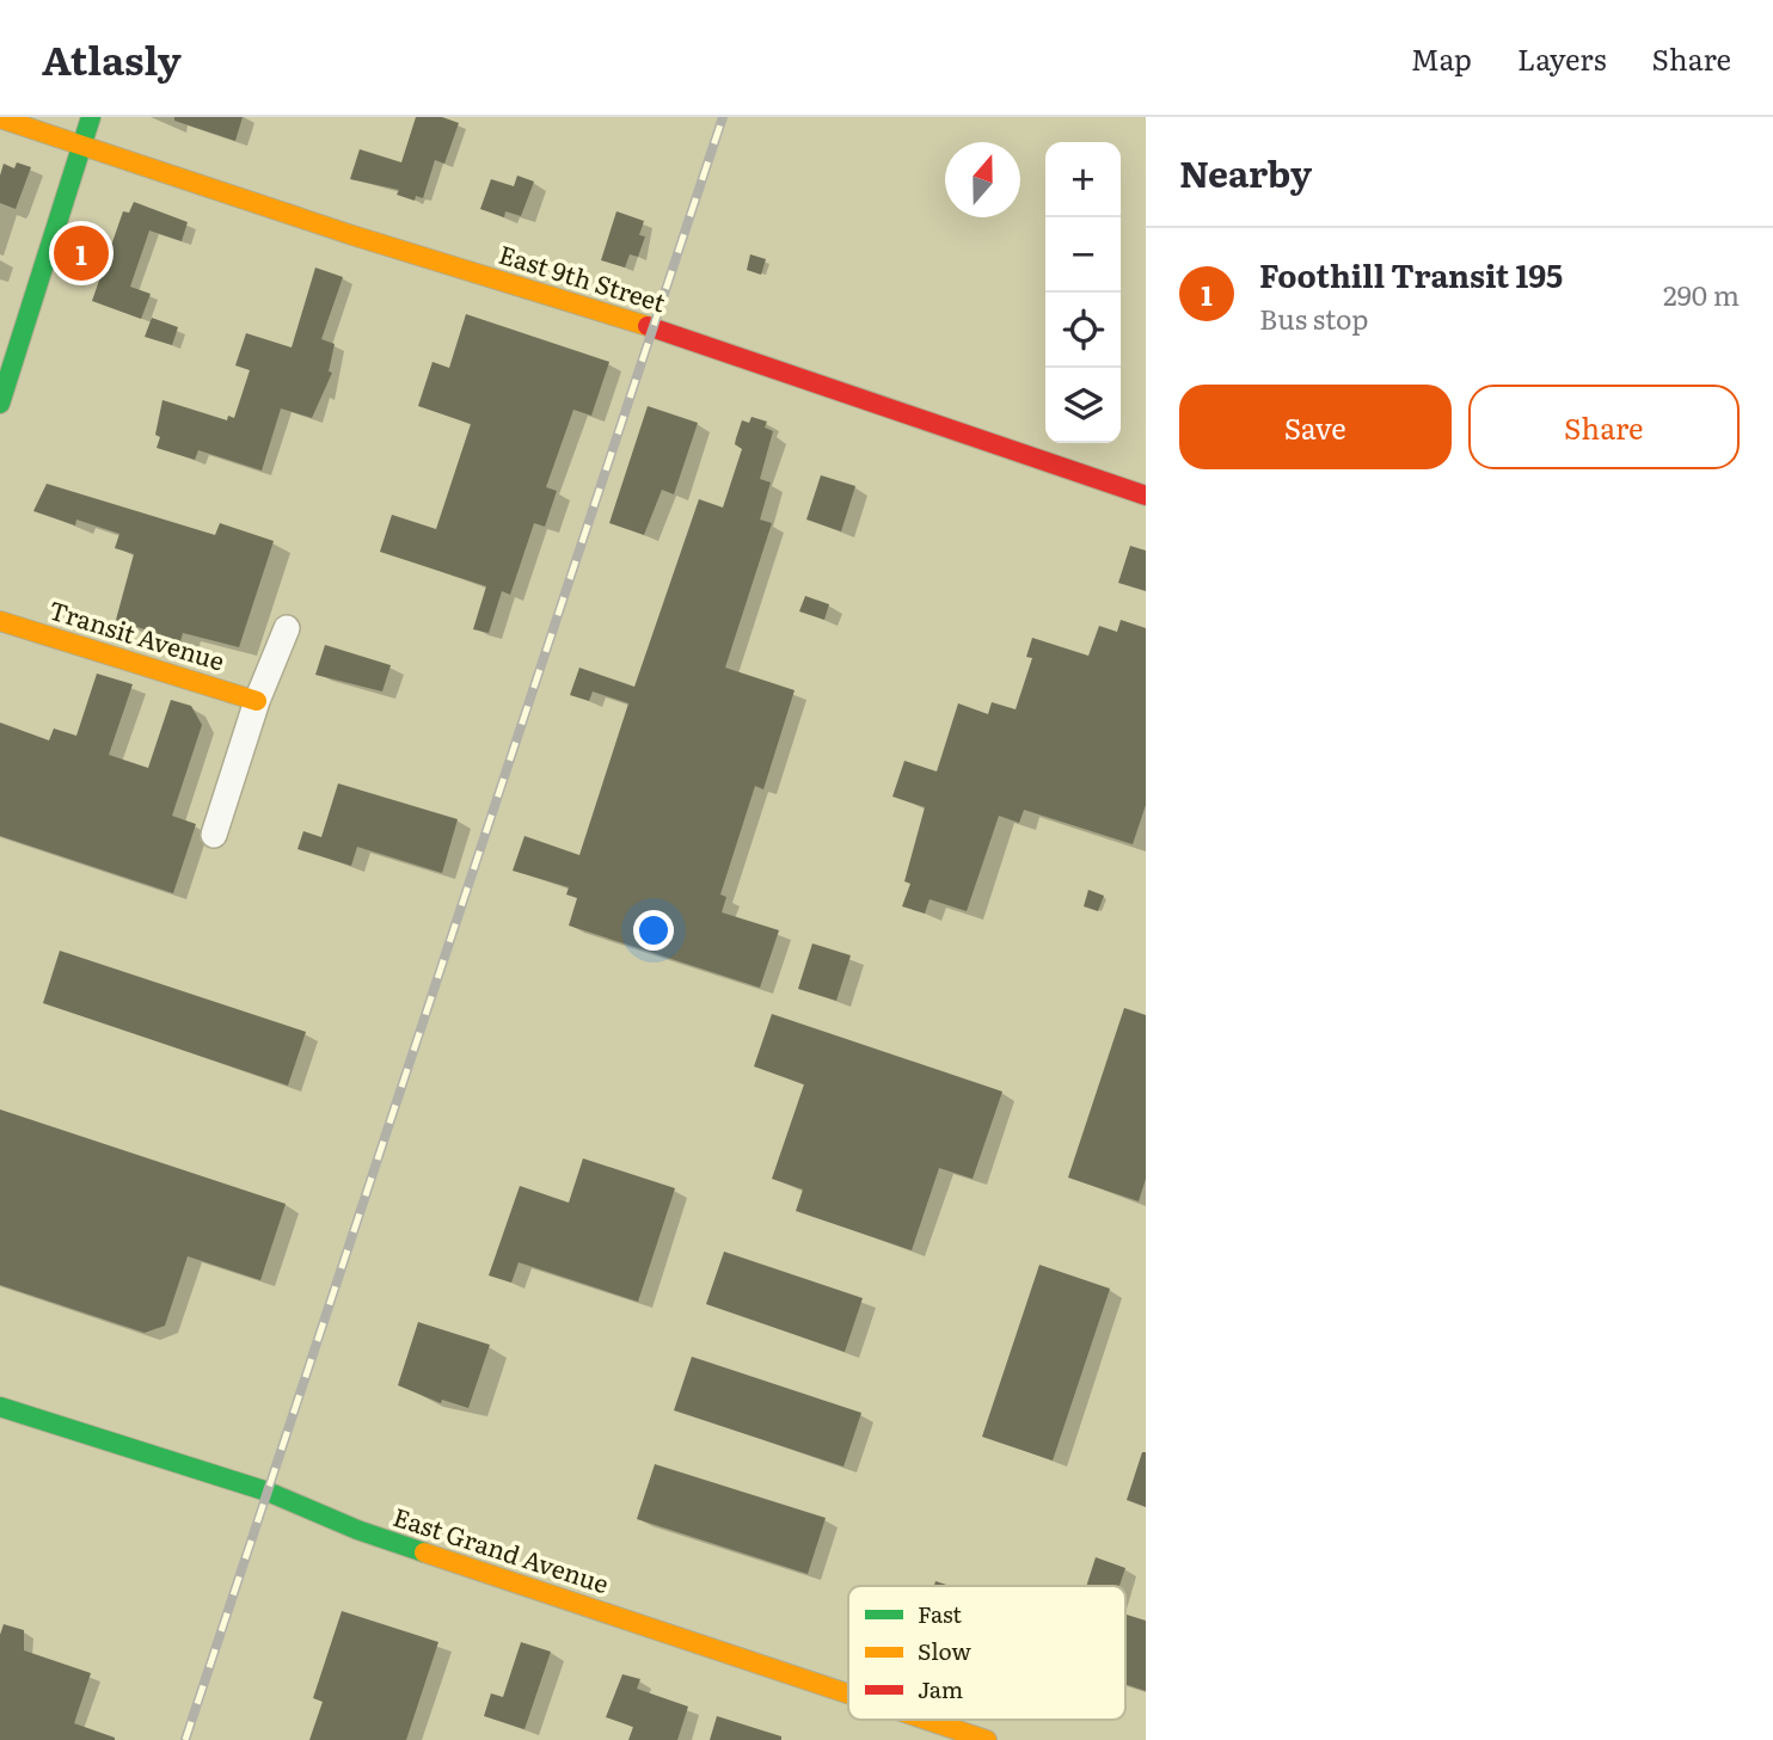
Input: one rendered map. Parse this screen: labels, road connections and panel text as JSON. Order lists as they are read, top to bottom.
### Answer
{
  "streets": {
    "street": ["East 9th Street", "Transit Avenue", "East Grand Avenue"]
  },
  "legend": ["Fast", "Slow", "Jam"],
  "north": "top",
  "page": {
    "header": "Atlasly",
    "nav": ["Map", "Layers", "Share"],
    "heading": "Nearby",
    "map_buttons": ["+", "−"],
    "pins": "1",
    "list": [
      {
        "mark": "1",
        "name": "Foothill Transit 195",
        "note": "Bus stop",
        "value": "290 m"
      }
    ],
    "buttons": ["Save", "Share"]
  }
}
